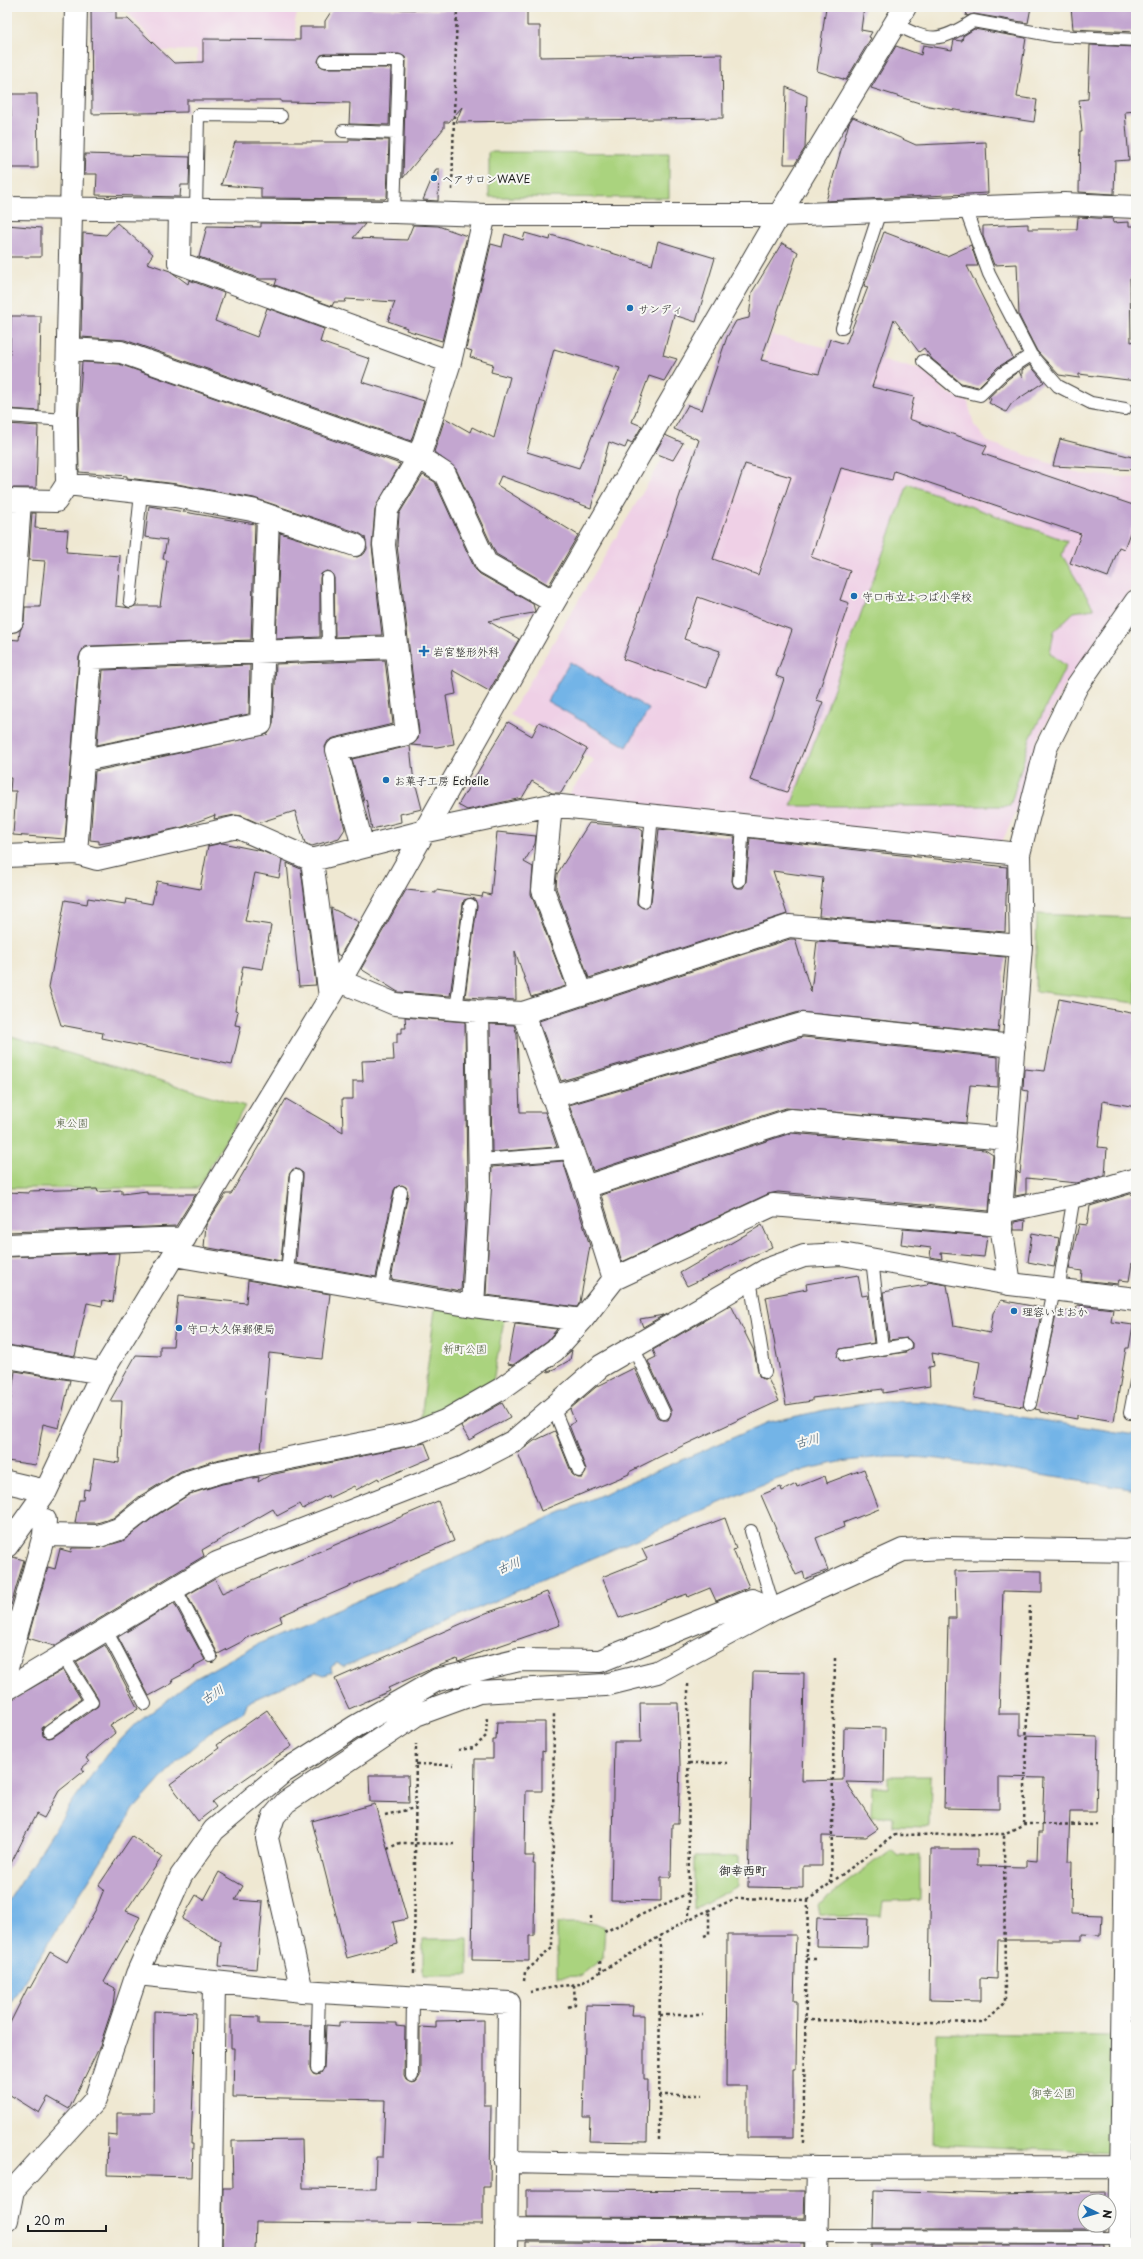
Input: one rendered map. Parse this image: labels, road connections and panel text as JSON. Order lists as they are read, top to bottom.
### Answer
{
  "districts": ["御幸西町"],
  "water": ["古川"],
  "parks": ["東公園", "新町公園", "御幸公園"],
  "places": {
    "other": [
      "ヘアサロンWAVE",
      "サンディ",
      "守口市立よつば小学校",
      "お菓子工房 Echelle",
      "理容いまおか",
      "守口大久保郵便局"
    ],
    "health": ["岩宮整形外科"]
  },
  "scale_bar": "20 m",
  "north": "right"
}
